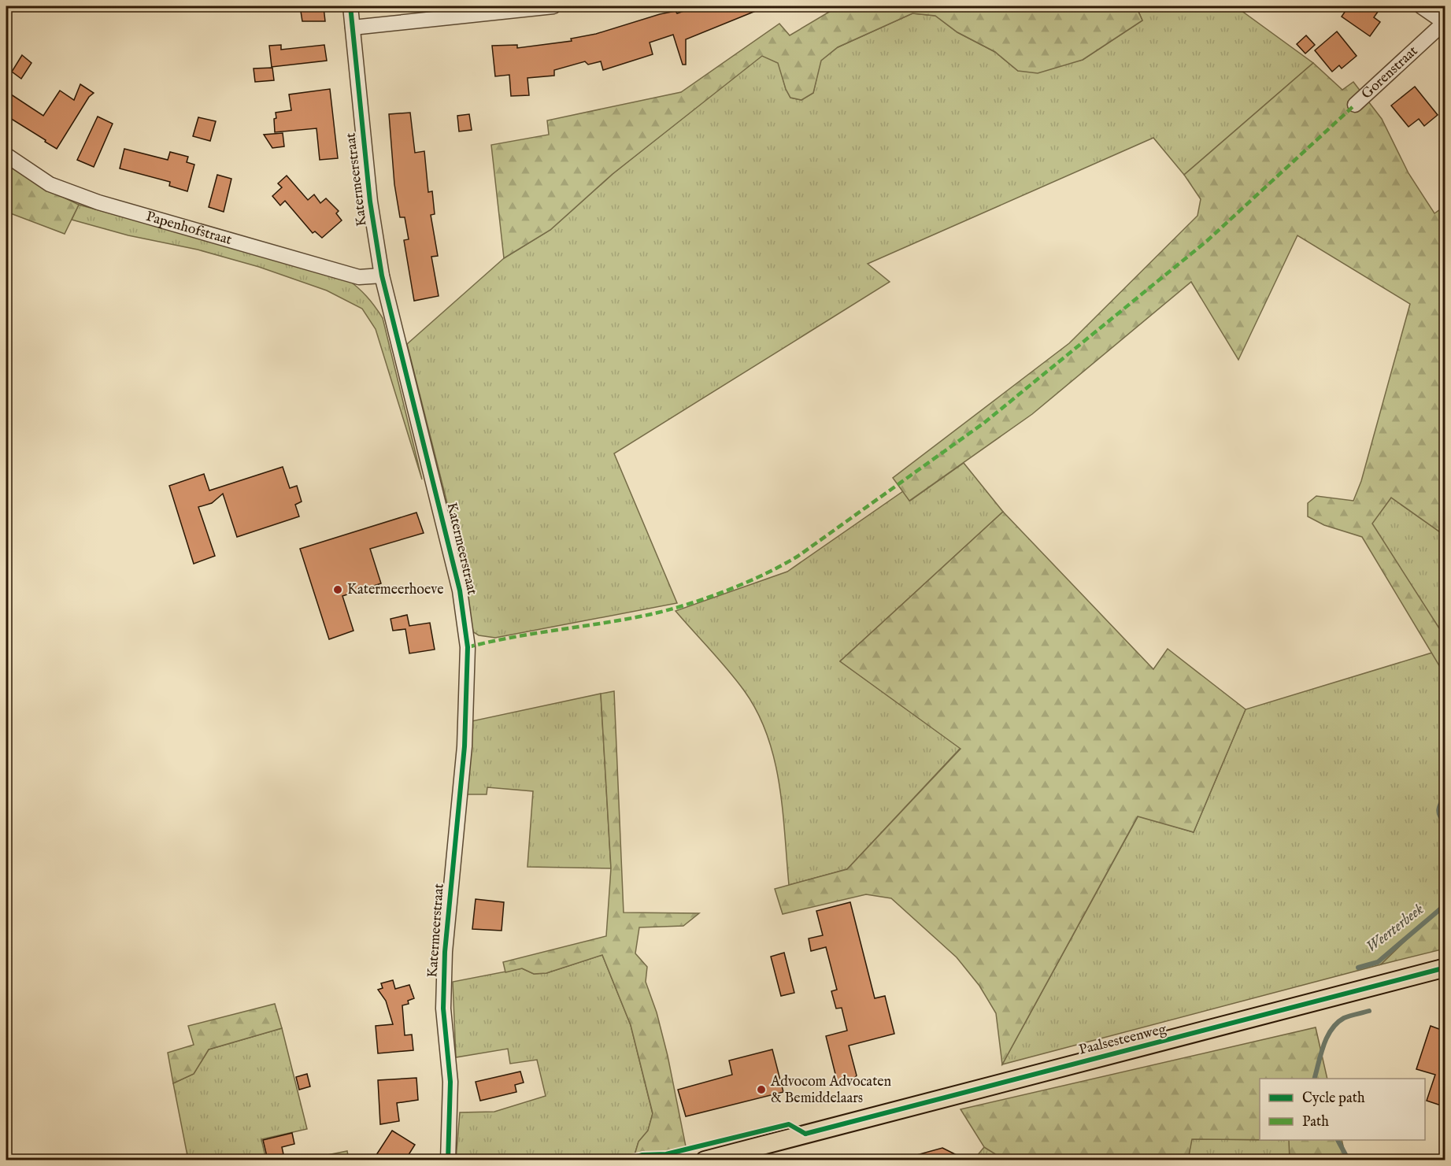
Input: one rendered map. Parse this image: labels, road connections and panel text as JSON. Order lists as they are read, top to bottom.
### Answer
{
  "streets": {
    "main road": ["Paalsesteenweg"],
    "street": ["Gorenstraat", "Katermeerstraat", "Papenhofstraat"]
  },
  "crossings": [
    ["Katermeerstraat", "Papenhofstraat"]
  ],
  "water": ["Weerterbeek"],
  "places": ["Katermeerhoeve", "Advocom Advocaten & Bemiddelaars"],
  "legend": ["Cycle path", "Path"]
}
